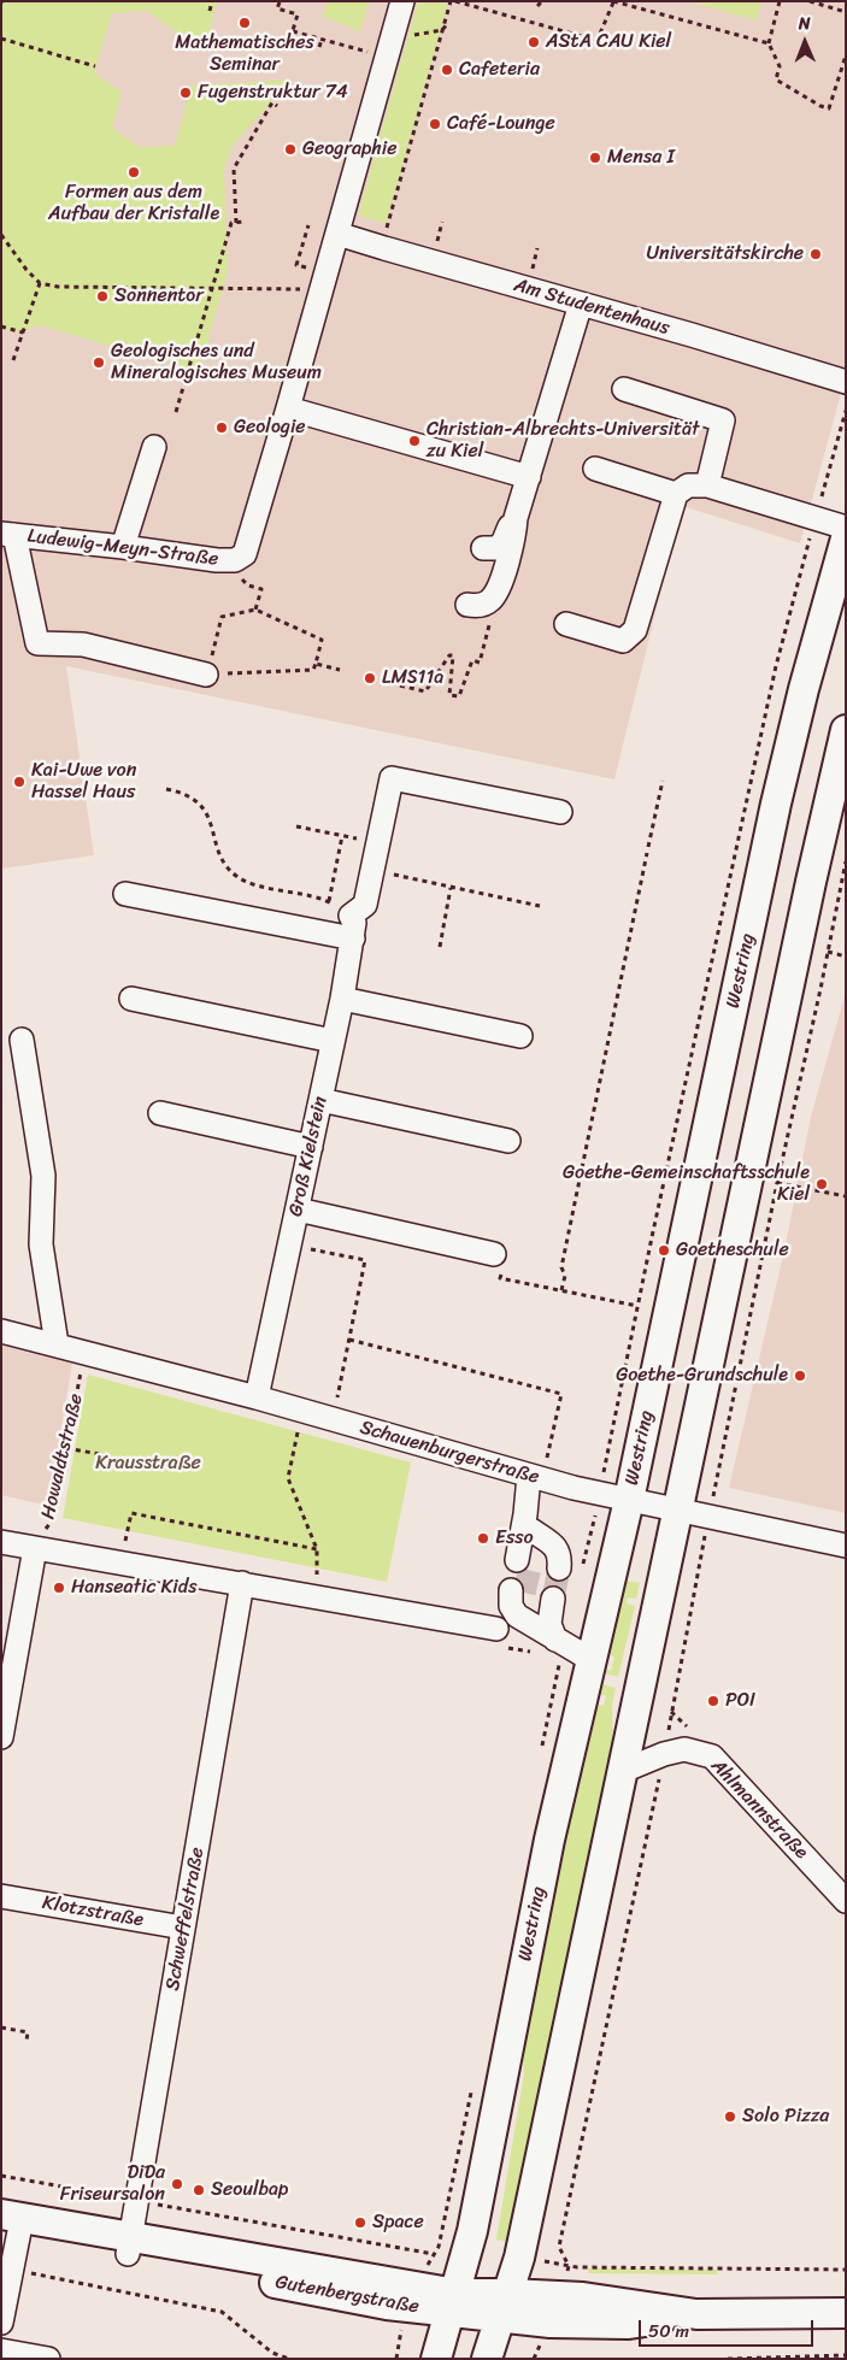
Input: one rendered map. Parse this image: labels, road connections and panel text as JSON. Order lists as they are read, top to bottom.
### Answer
{
  "streets": {
    "main road": ["Westring", "Gutenbergstraße"],
    "street": [
      "Am Studentenhaus",
      "Ludewig-Meyn-Straße",
      "Groß Kielstein",
      "Schauenburgerstraße",
      "Ahlmannstraße",
      "Klotzstraße",
      "Schweffelstraße"
    ],
    "path": ["Howaldtstraße"]
  },
  "crossings": [
    ["Am Studentenhaus", "Ludewig-Meyn-Straße"],
    ["Westring", "Schauenburgerstraße"],
    ["Westring", "Gutenbergstraße"],
    ["Groß Kielstein", "Schauenburgerstraße"],
    ["Schauenburgerstraße", "Howaldtstraße"],
    ["Klotzstraße", "Schweffelstraße"],
    ["Schweffelstraße", "Gutenbergstraße"]
  ],
  "parks": ["Krausstraße"],
  "places": [
    "Mathematisches Seminar",
    "AStA CAU Kiel",
    "Cafeteria",
    "Fugenstruktur 74",
    "Café-Lounge",
    "Geographie",
    "Mensa I",
    "Formen aus dem Aufbau der Kristalle",
    "Universitätskirche",
    "Sonnentor",
    "Geologisches und Mineralogisches Museum",
    "Geologie",
    "Christian-Albrechts-Universität zu Kiel",
    "LMS11a",
    "Kai-Uwe von Hassel Haus",
    "Goethe-Gemeinschaftsschule Kiel",
    "Goetheschule",
    "Goethe-Grundschule",
    "Esso",
    "Hanseatic Kids",
    "POI",
    "Solo Pizza",
    "DiDa Friseursalon",
    "Seoulbap",
    "Space"
  ],
  "scale_bar": "50 m",
  "north": "top"
}
